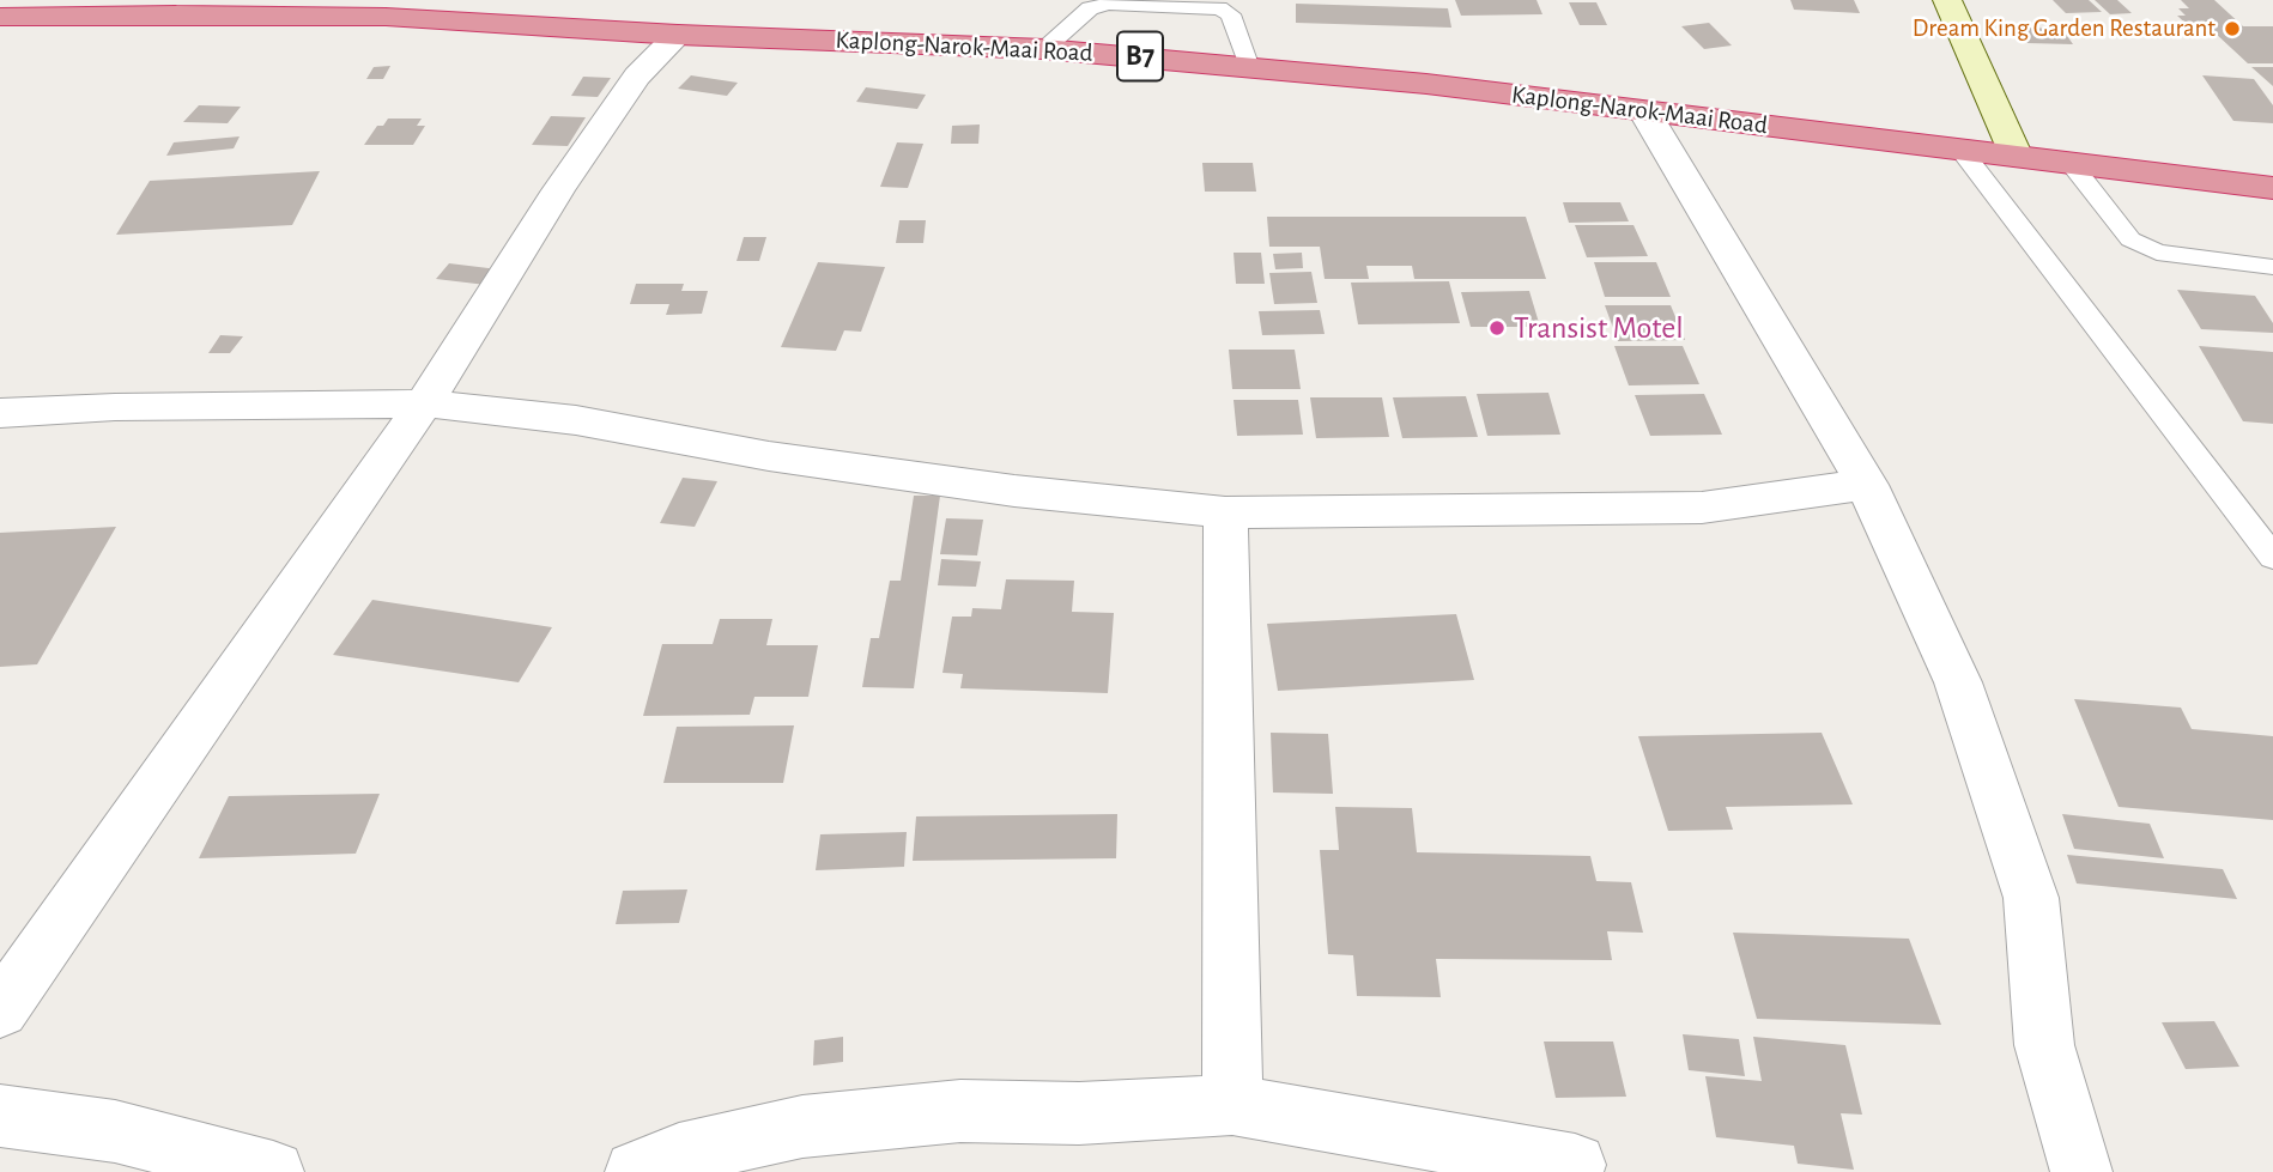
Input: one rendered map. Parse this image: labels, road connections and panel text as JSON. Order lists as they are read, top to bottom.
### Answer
{
  "streets": {
    "highway": ["Kaplong-Narok-Maai Road", "B7"]
  },
  "places": ["Dream King Garden Restaurant", "Transist Motel"]
}
